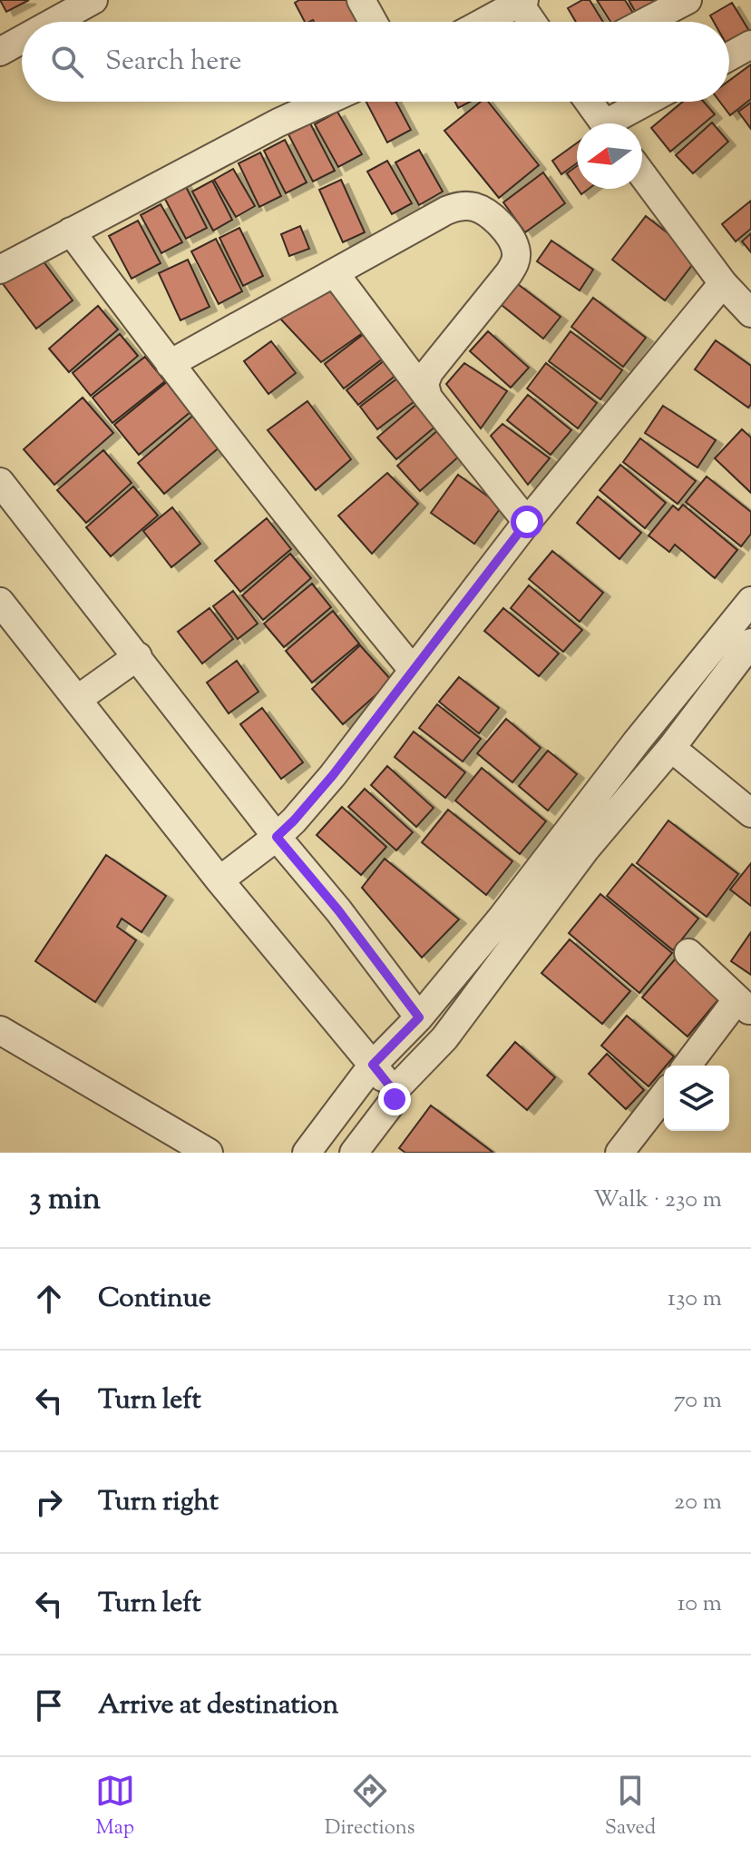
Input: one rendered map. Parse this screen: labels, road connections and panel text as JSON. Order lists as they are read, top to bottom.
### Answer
{
  "north": "left",
  "page": {
    "search": "Search here",
    "heading": ["3 min", "Walk · 230 m"],
    "list": [
      ["Continue", "130 m"],
      ["Turn left", "70 m"],
      ["Turn right", "20 m"],
      ["Turn left", "10 m"],
      "Arrive at destination"
    ],
    "nav": ["Map", "Directions", "Saved"]
  }
}
